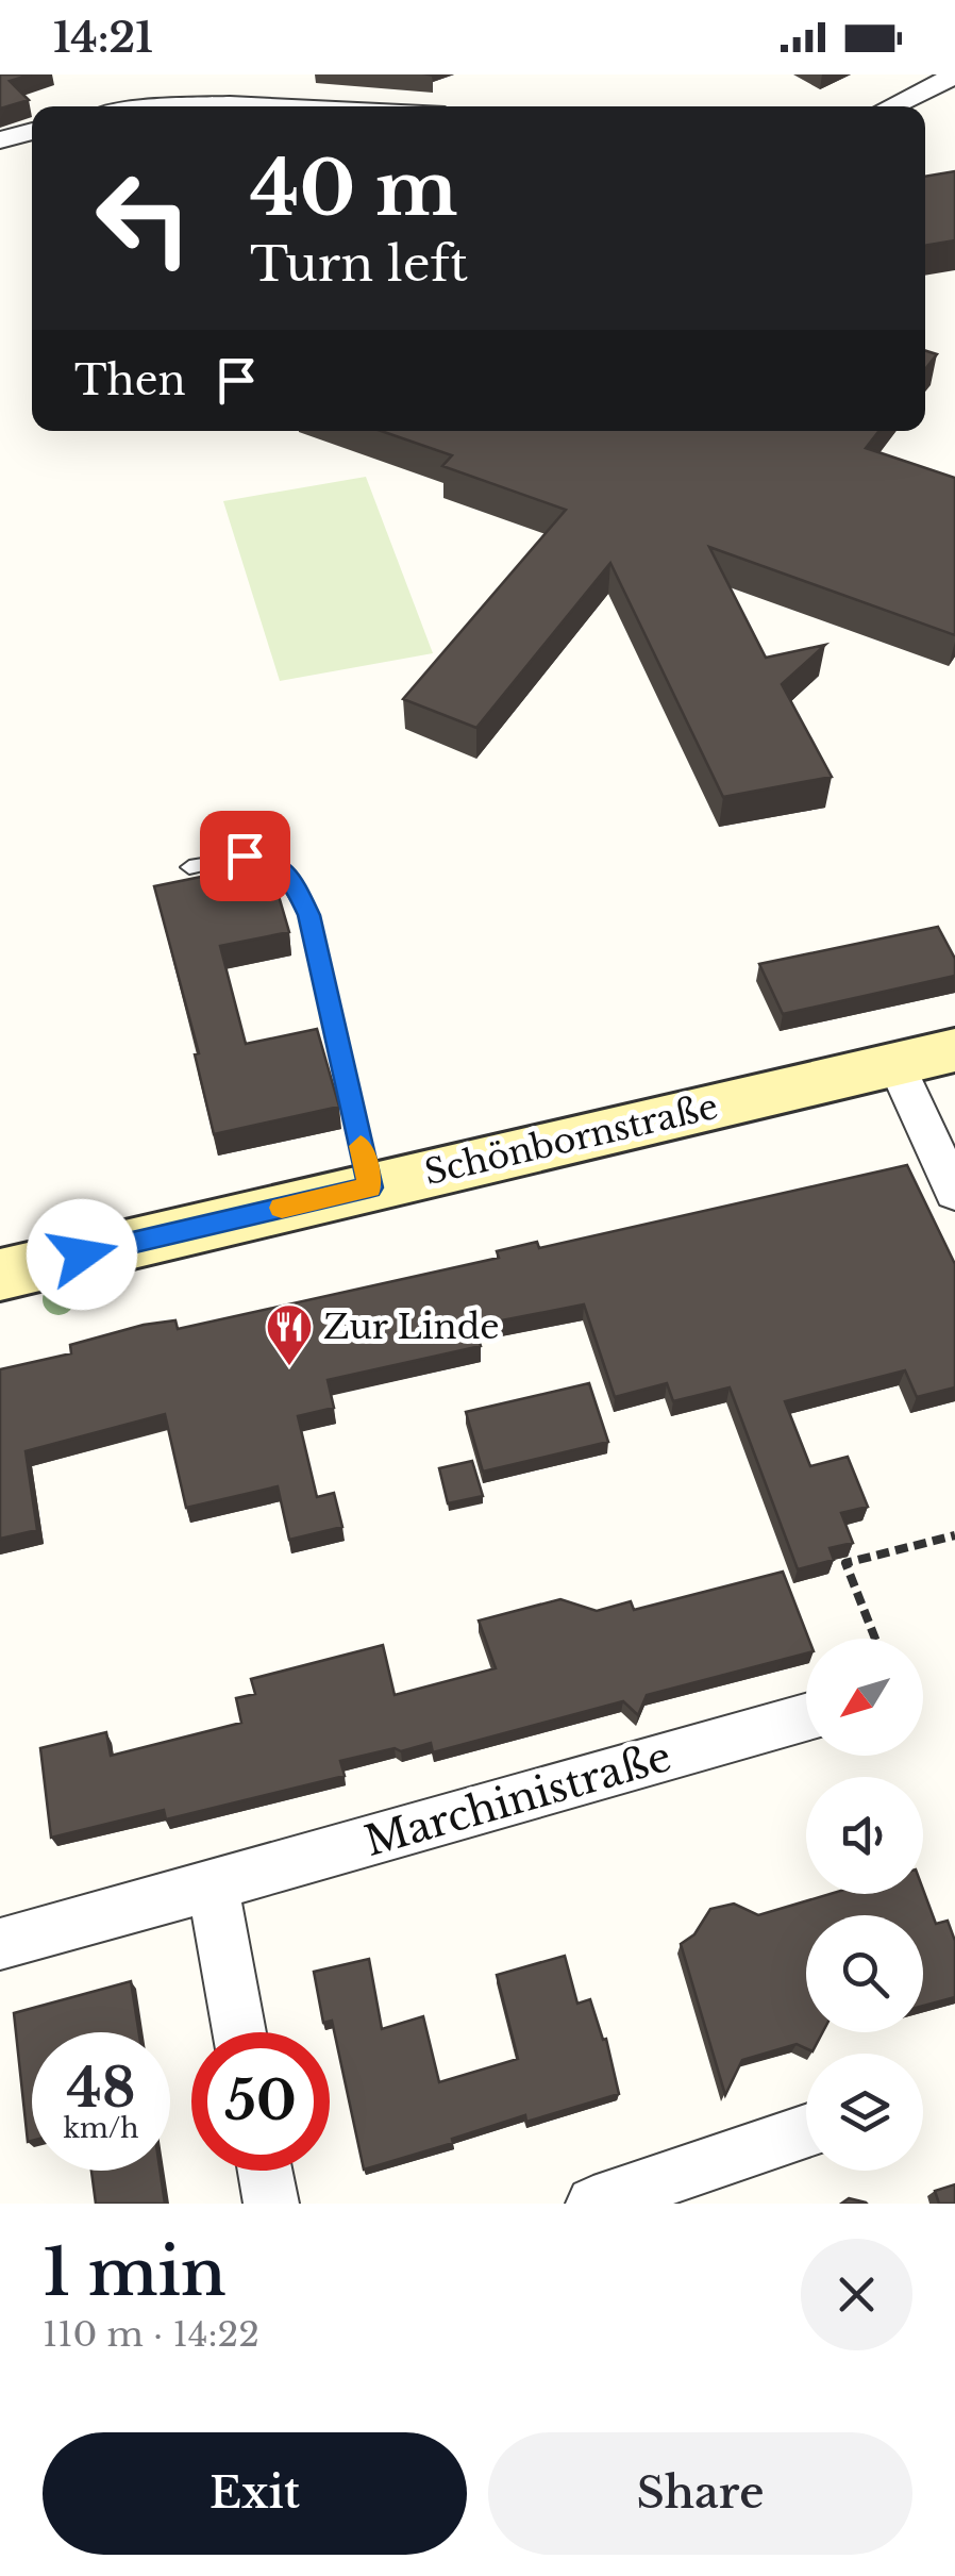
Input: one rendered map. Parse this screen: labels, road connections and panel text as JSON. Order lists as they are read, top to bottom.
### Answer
{
  "streets": {
    "main road": ["Schönbornstraße"],
    "street": ["Marchinistraße"]
  },
  "places": {
    "restaurant": ["Zur Linde"]
  },
  "north": "bottom left",
  "page": {
    "status": "14:21",
    "turn": ["40 m", "Turn left"],
    "then": "Then",
    "speed": "48 km/h",
    "limit": "50",
    "heading": ["1 min", "110 m · 14:22"],
    "buttons": ["Exit", "Share"]
  }
}
